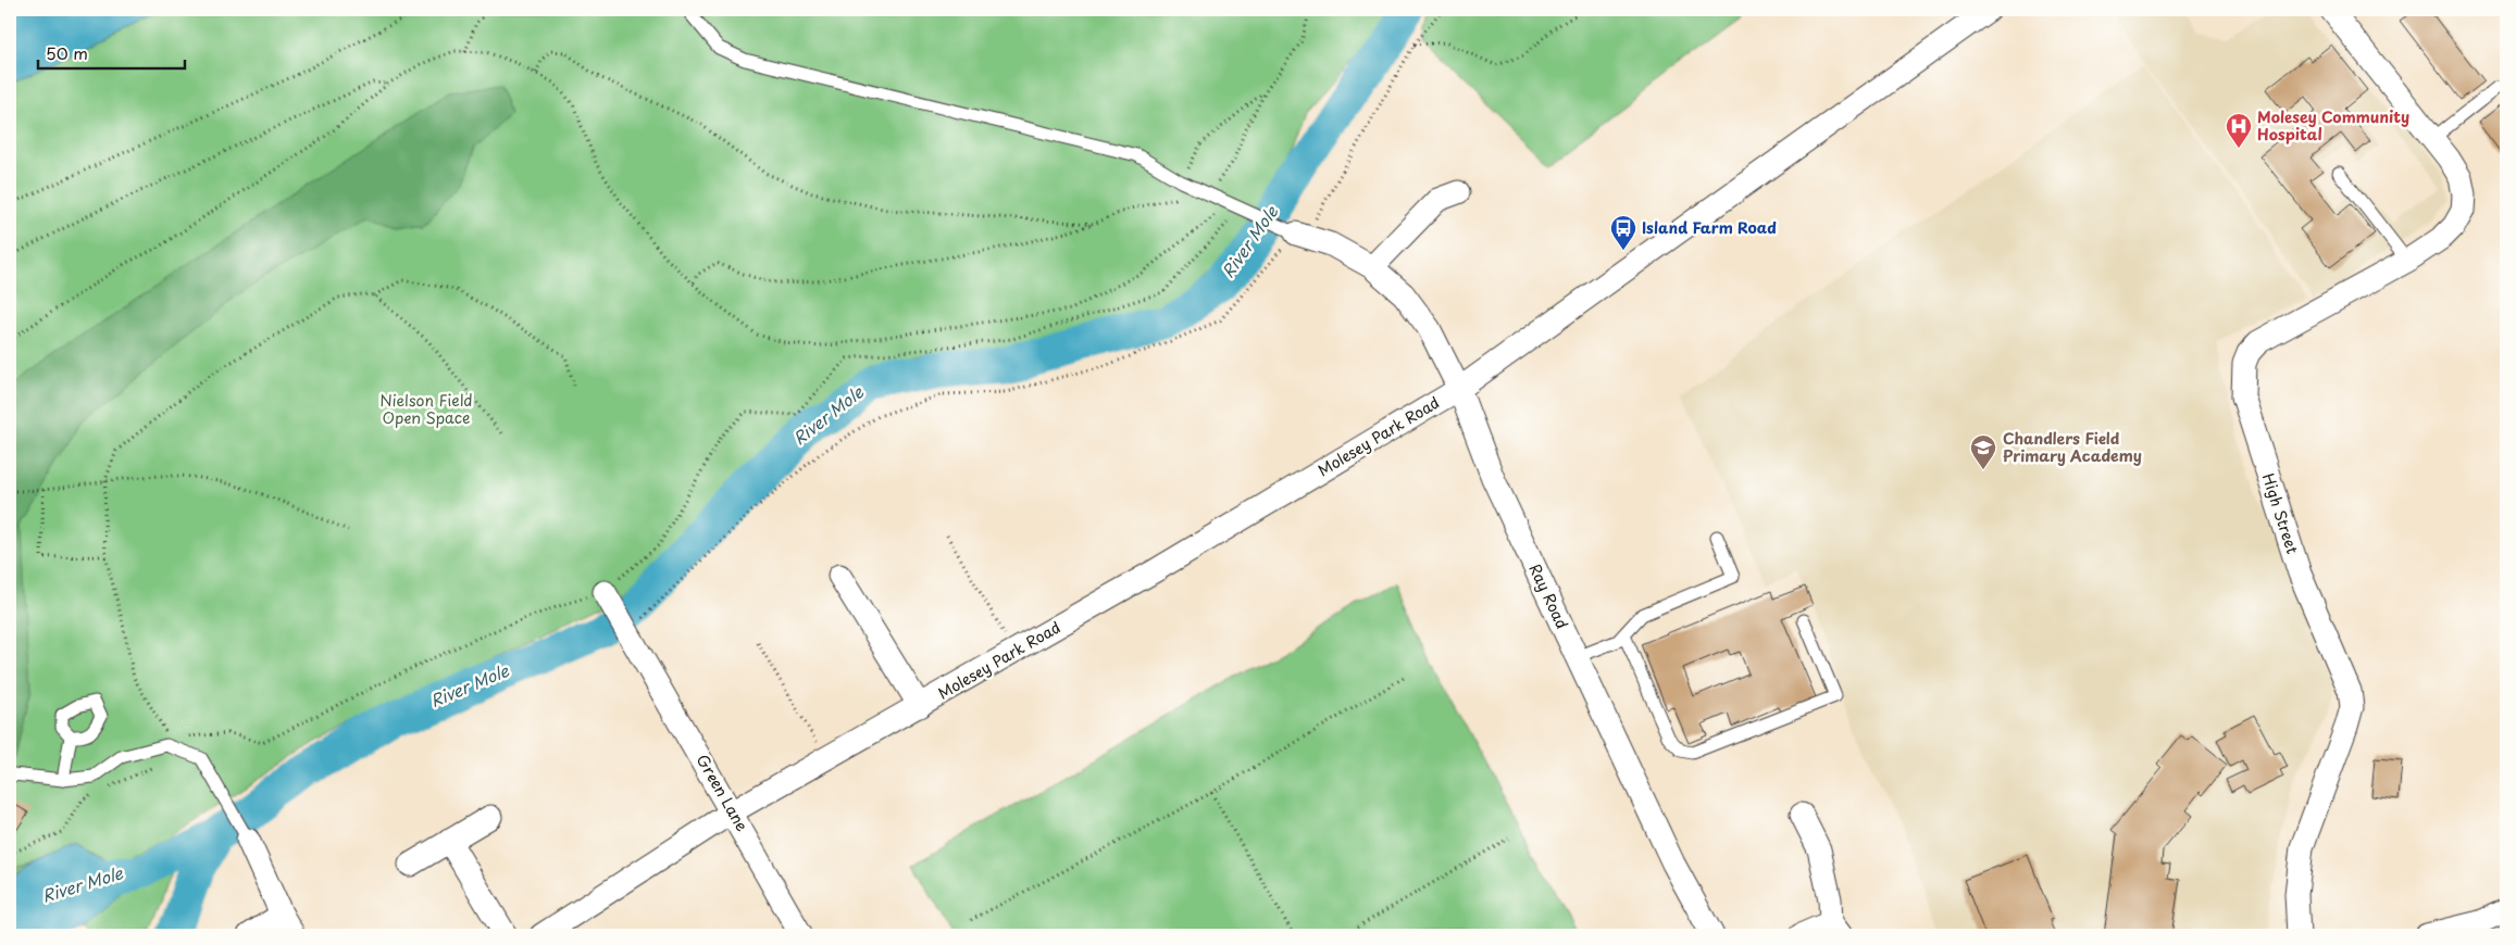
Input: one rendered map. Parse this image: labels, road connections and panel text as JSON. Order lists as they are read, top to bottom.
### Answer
{
  "streets": {
    "street": [
      "Molesey Park Road",
      "High Street",
      "Ray Road",
      "Green Lane"
    ]
  },
  "crossings": [
    ["Molesey Park Road", "Ray Road"],
    ["Molesey Park Road", "Green Lane"]
  ],
  "water": ["River Mole"],
  "parks": ["Nielson Field Open Space"],
  "places": {
    "hospital": ["Molesey Community Hospital"],
    "bus stop": ["Island Farm Road"],
    "school or university": ["Chandlers Field Primary Academy"]
  },
  "scale_bar": "50 m"
}
